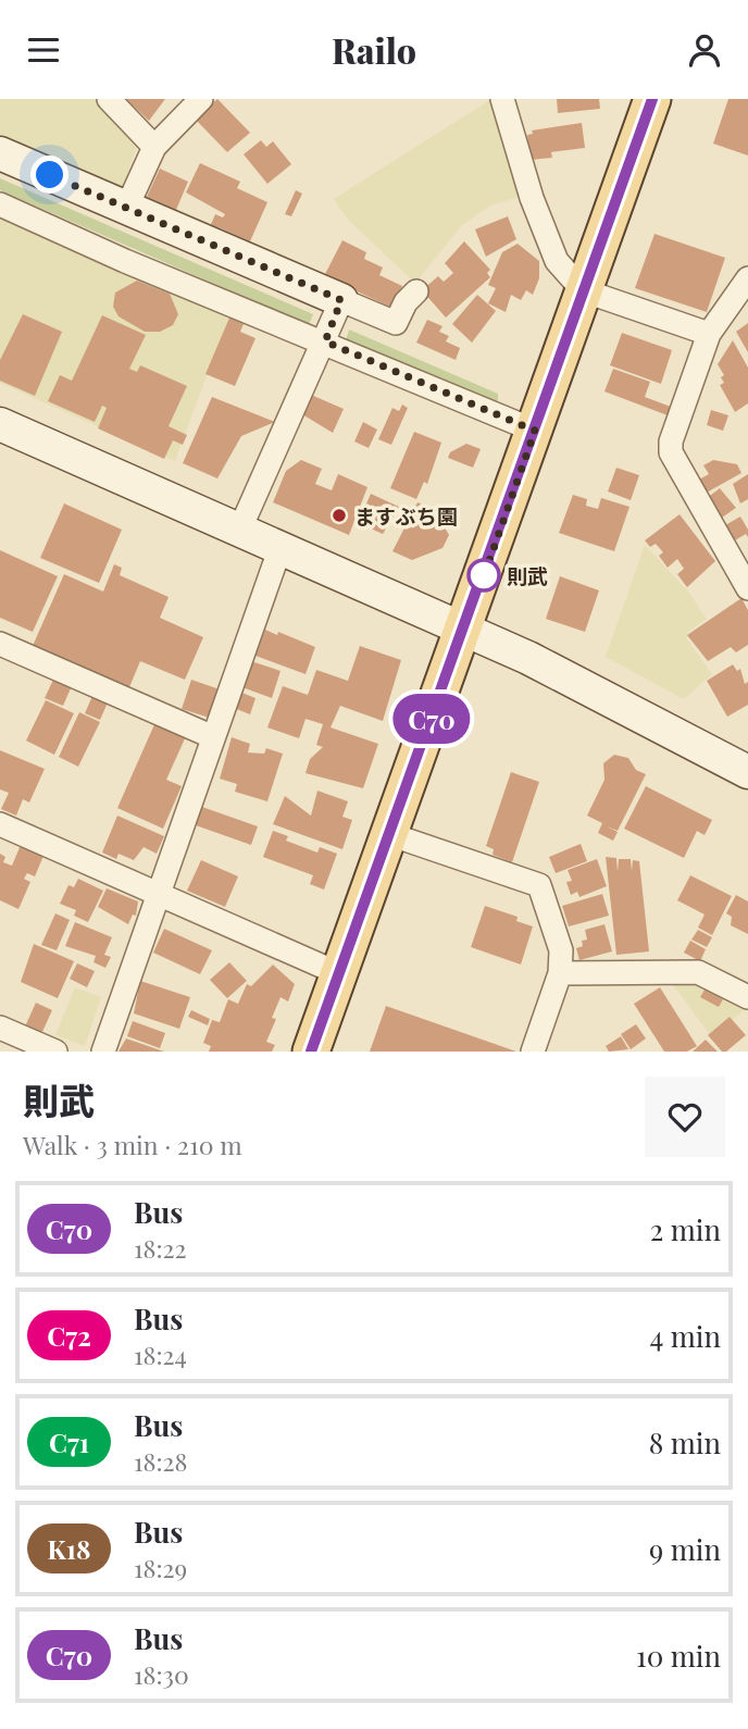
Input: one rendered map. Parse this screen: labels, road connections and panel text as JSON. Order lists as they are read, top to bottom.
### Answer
{
  "places": ["ますぶち園", "則武"],
  "lines": ["bus line C70"],
  "page": {
    "header": "Railo",
    "on_map": "C70",
    "heading": ["則武", "Walk · 3 min · 210 m"],
    "list": [
      {
        "mark": "C70",
        "name": "Bus",
        "note": "18:22",
        "value": "2 min"
      },
      {
        "mark": "C72",
        "name": "Bus",
        "note": "18:24",
        "value": "4 min"
      },
      {
        "mark": "C71",
        "name": "Bus",
        "note": "18:28",
        "value": "8 min"
      },
      {
        "mark": "K18",
        "name": "Bus",
        "note": "18:29",
        "value": "9 min"
      },
      {
        "mark": "C70",
        "name": "Bus",
        "note": "18:30",
        "value": "10 min"
      }
    ]
  }
}
